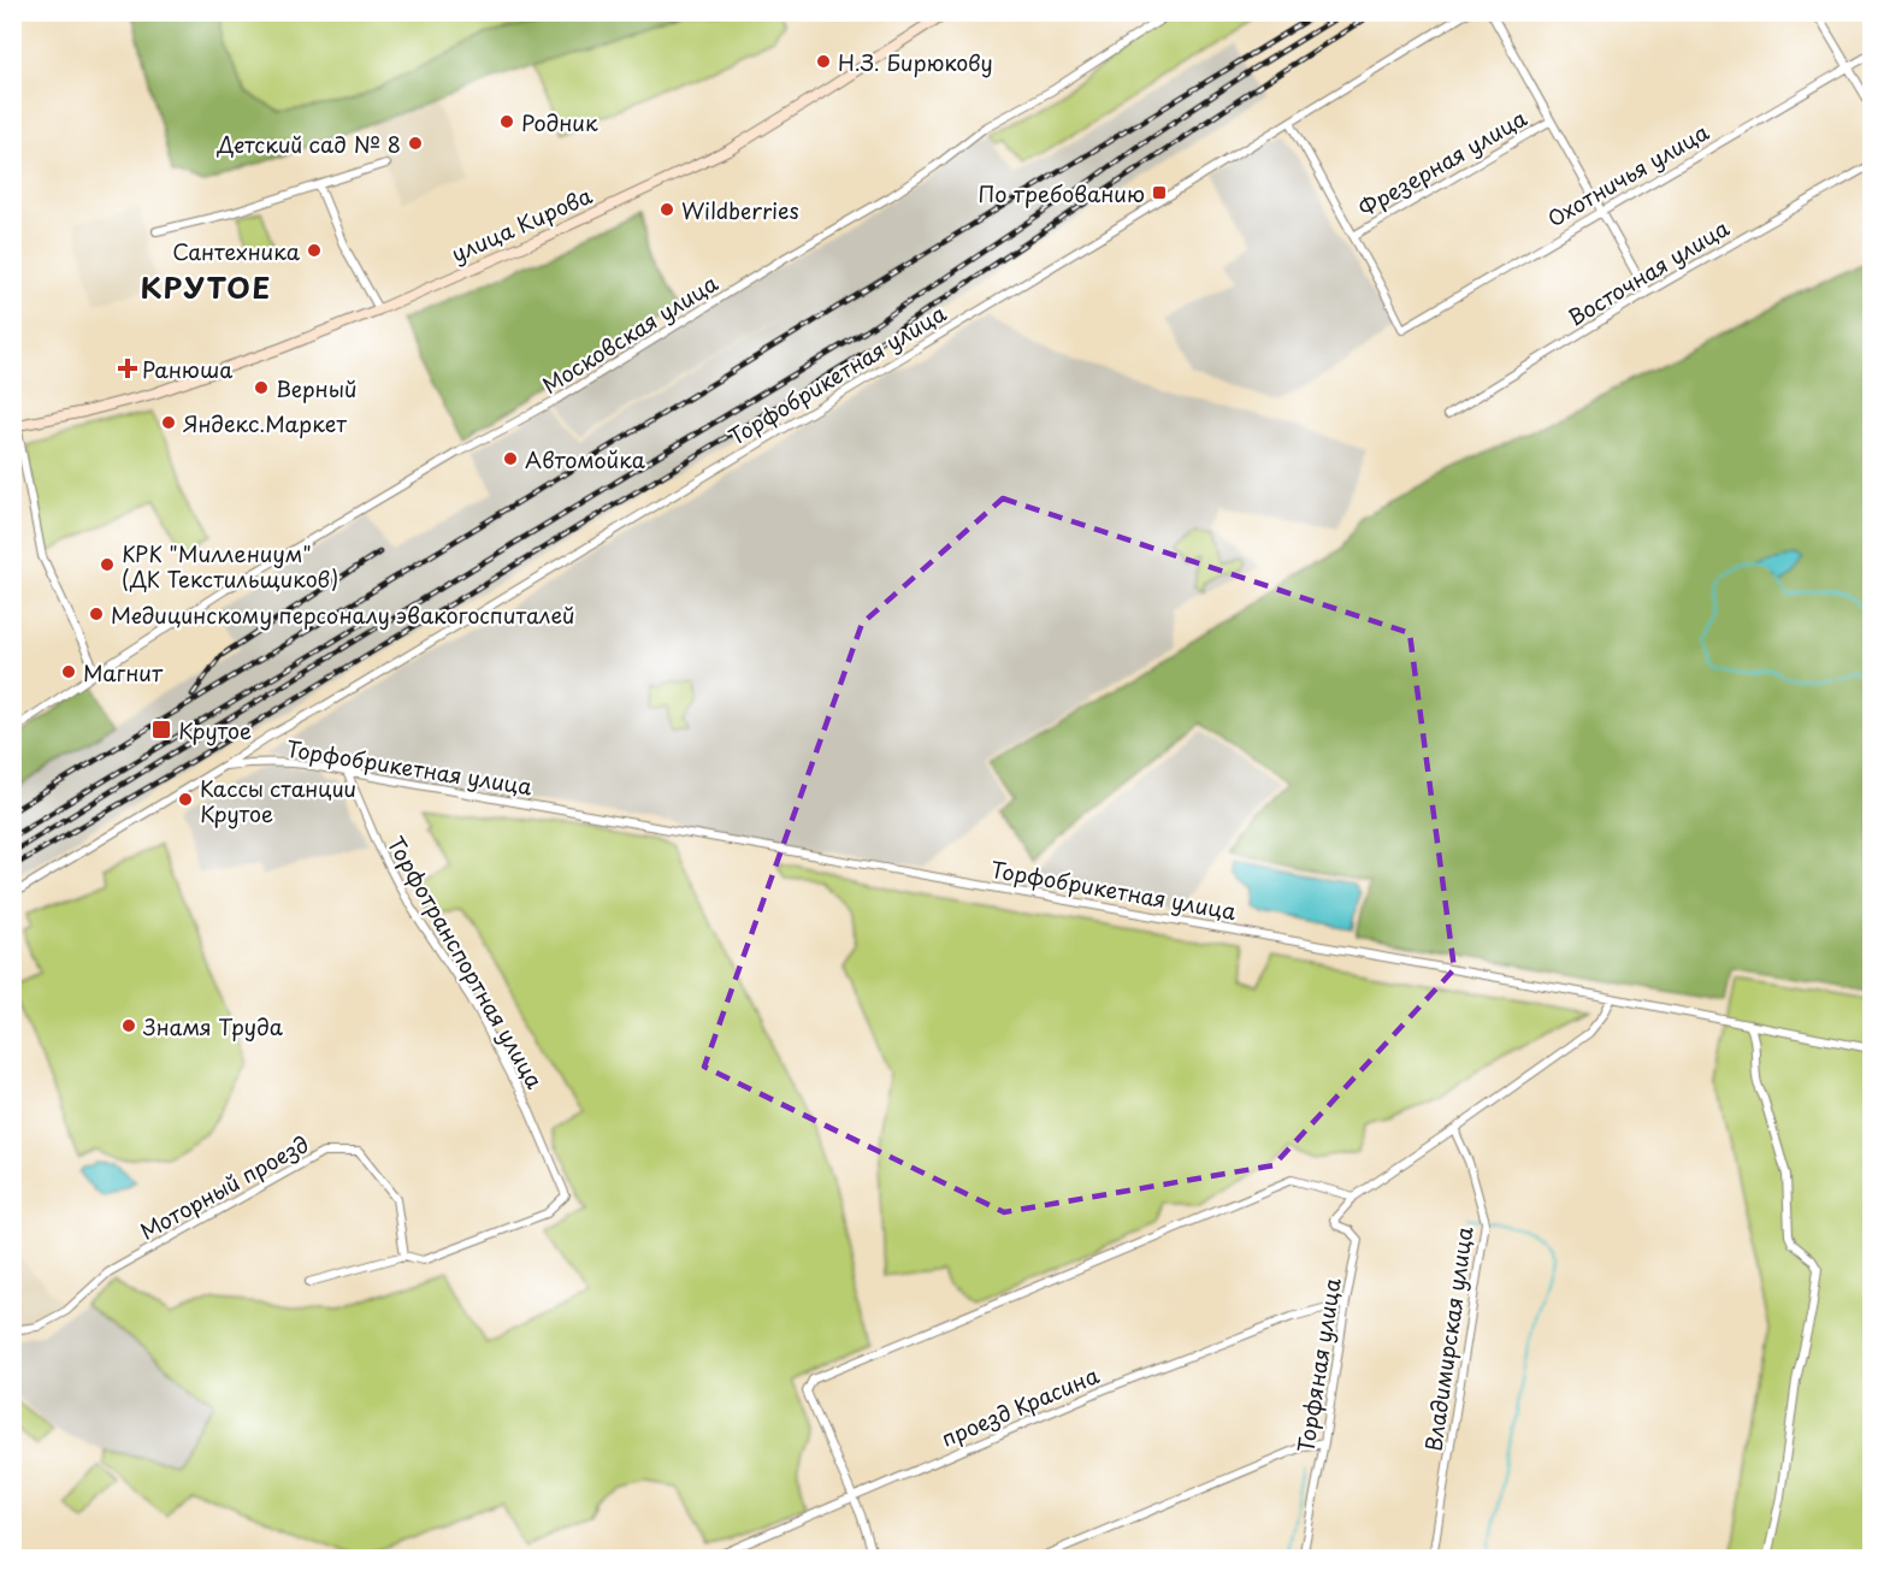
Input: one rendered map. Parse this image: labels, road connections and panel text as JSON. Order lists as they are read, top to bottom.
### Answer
{
  "streets": {
    "street": [
      "Фрезерная улица",
      "Охотничья улица",
      "улица Кирова",
      "Восточная улица",
      "Московская улица",
      "Торфобрикетная улица",
      "Торфотранспортная улица",
      "Моторный проезд",
      "Владимирская улица",
      "Торфяная улица",
      "проезд Красина"
    ]
  },
  "crossings": [
    ["Фрезерная улица", "Охотничья улица"],
    ["Торфобрикетная улица", "Торфотранспортная улица"],
    ["Торфотранспортная улица", "Моторный проезд"],
    ["Торфяная улица", "проезд Красина"]
  ],
  "districts": ["КРУТОЕ"],
  "places": {
    "other": [
      "Н.З. Бирюкову",
      "Родник",
      "Детский сад № 8",
      "Wildberries",
      "Сантехника",
      "Верный",
      "Яндекс.Маркет",
      "Автомойка",
      "КРК \"Миллениум\" (ДК Текстильщиков)",
      "Медицинскому персоналу эвакогоспиталей",
      "Магнит",
      "Кассы станции Крутое",
      "Знамя Труда"
    ],
    "transit": ["По требованию", "Крутое"],
    "health": ["Ранюша"]
  }
}
